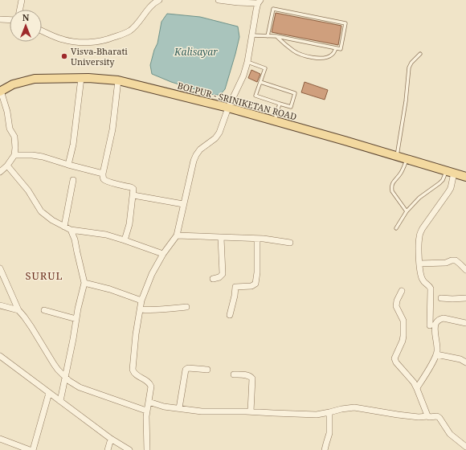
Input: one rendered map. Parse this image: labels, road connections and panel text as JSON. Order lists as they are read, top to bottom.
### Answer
{
  "streets": {
    "main road": ["BOLPUR - SRINIKETAN ROAD"]
  },
  "districts": ["SURUL"],
  "water": ["Kalisayar"],
  "places": ["Visva-Bharati University"],
  "north": "top"
}
